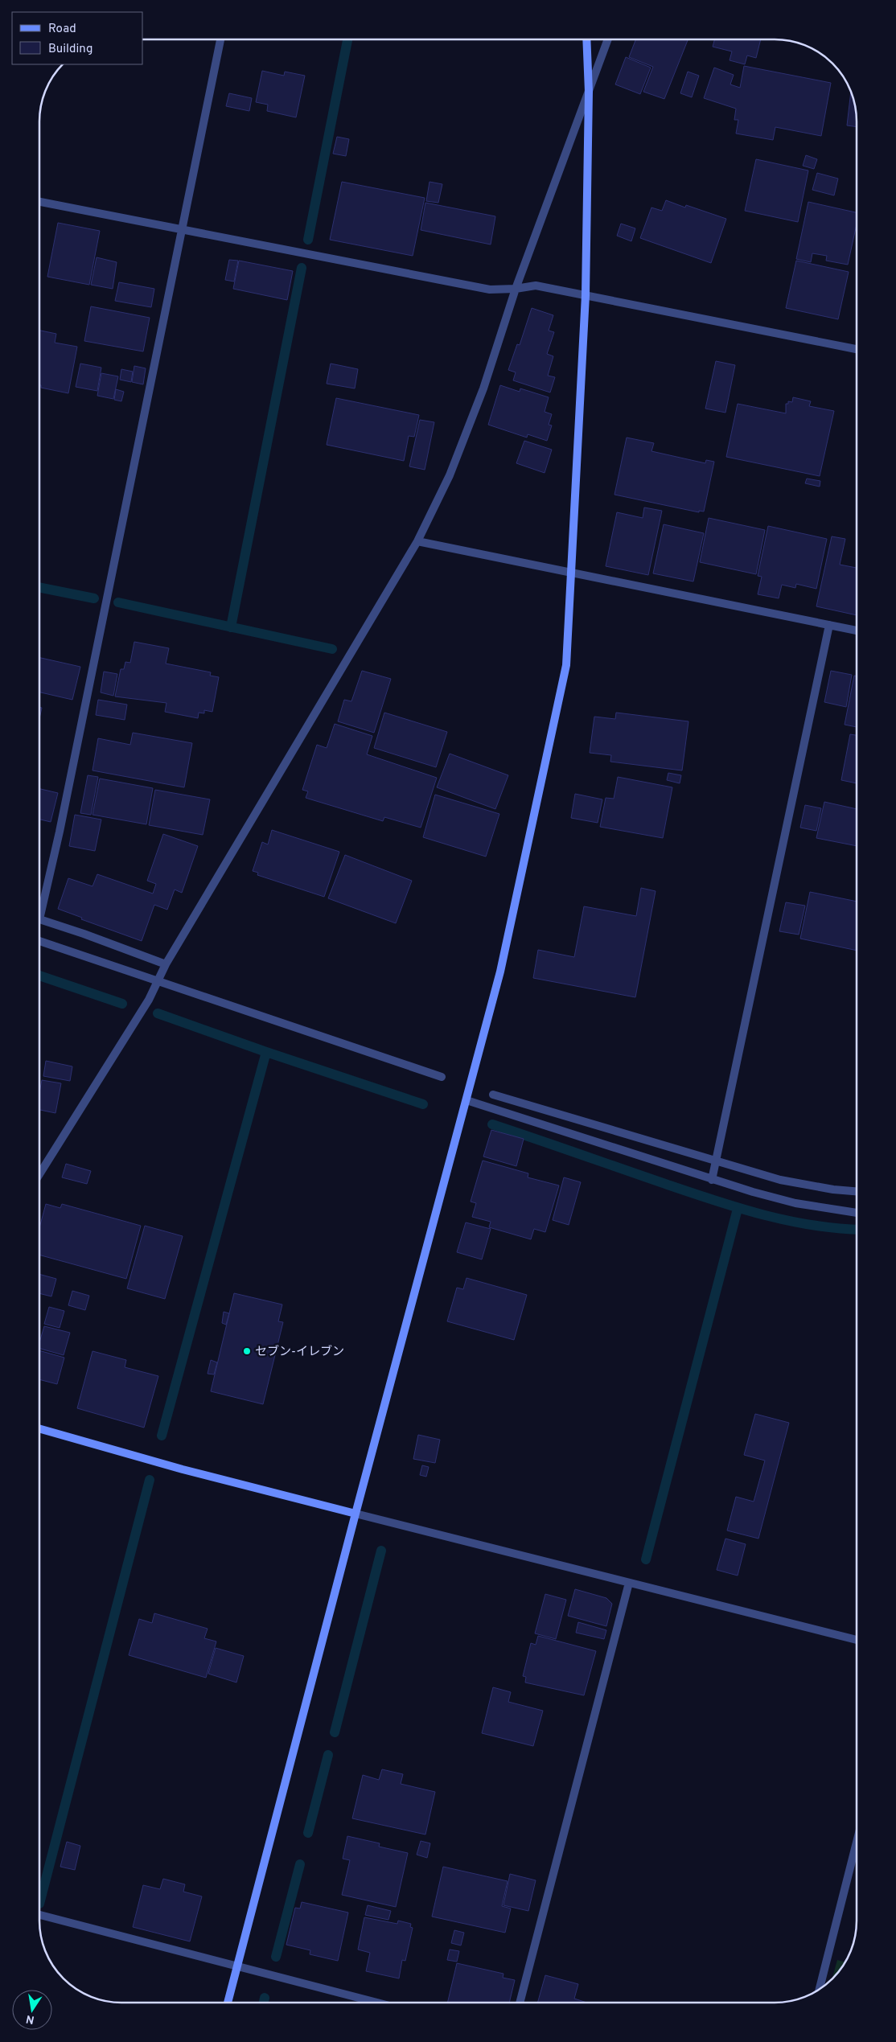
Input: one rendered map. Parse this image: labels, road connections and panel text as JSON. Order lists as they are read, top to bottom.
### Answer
{
  "places": ["セブン-イレブン"],
  "legend": ["Road", "Building"],
  "north": "bottom"
}
